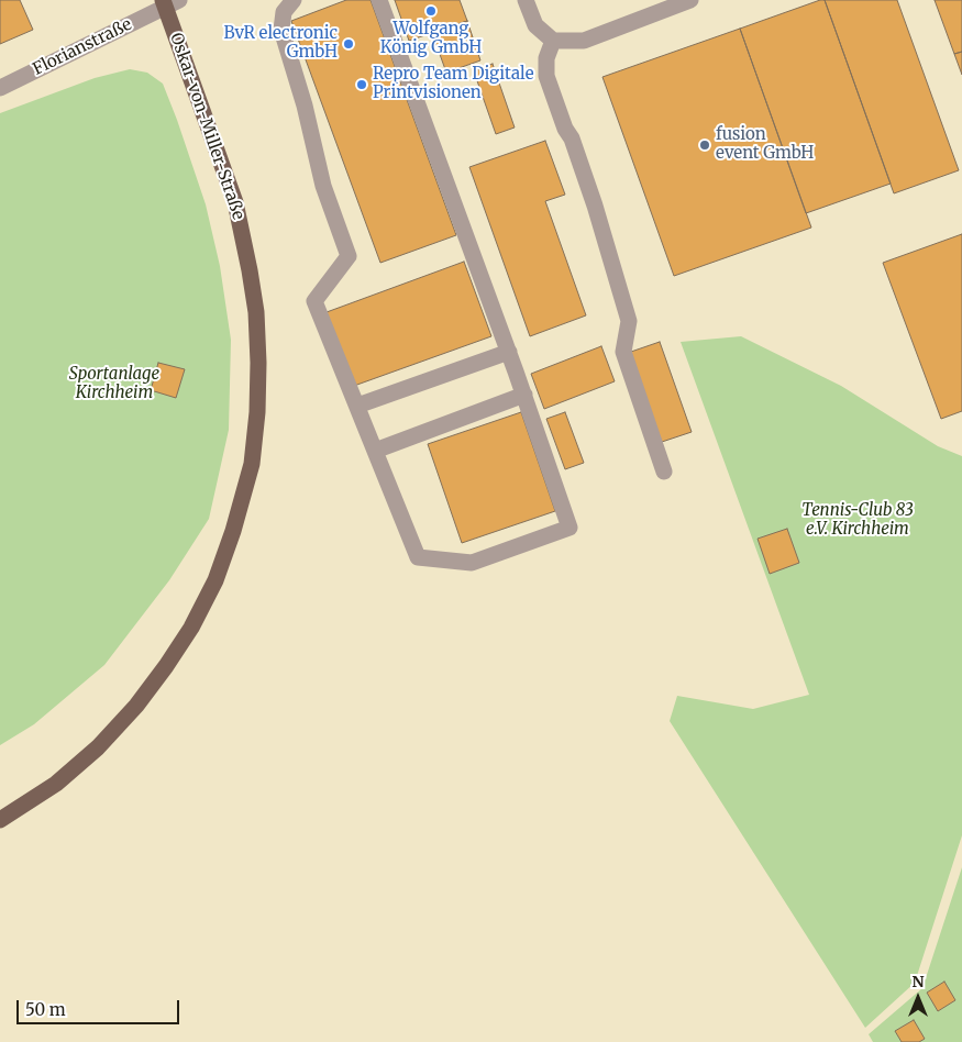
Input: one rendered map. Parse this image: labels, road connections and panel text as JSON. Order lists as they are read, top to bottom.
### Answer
{
  "streets": {
    "main road": ["Oskar-von-Miller-Straße"],
    "street": ["Florianstraße"]
  },
  "crossings": [
    ["Florianstraße", "Oskar-von-Miller-Straße"]
  ],
  "parks": ["Sportanlage Kirchheim", "Tennis-Club 83 e.V. Kirchheim"],
  "places": [
    "Wolfgang König GmbH",
    "BvR electronic GmbH",
    "Repro Team Digitale Printvisionen",
    "fusion event GmbH"
  ],
  "scale_bar": "50 m",
  "north": "top"
}
